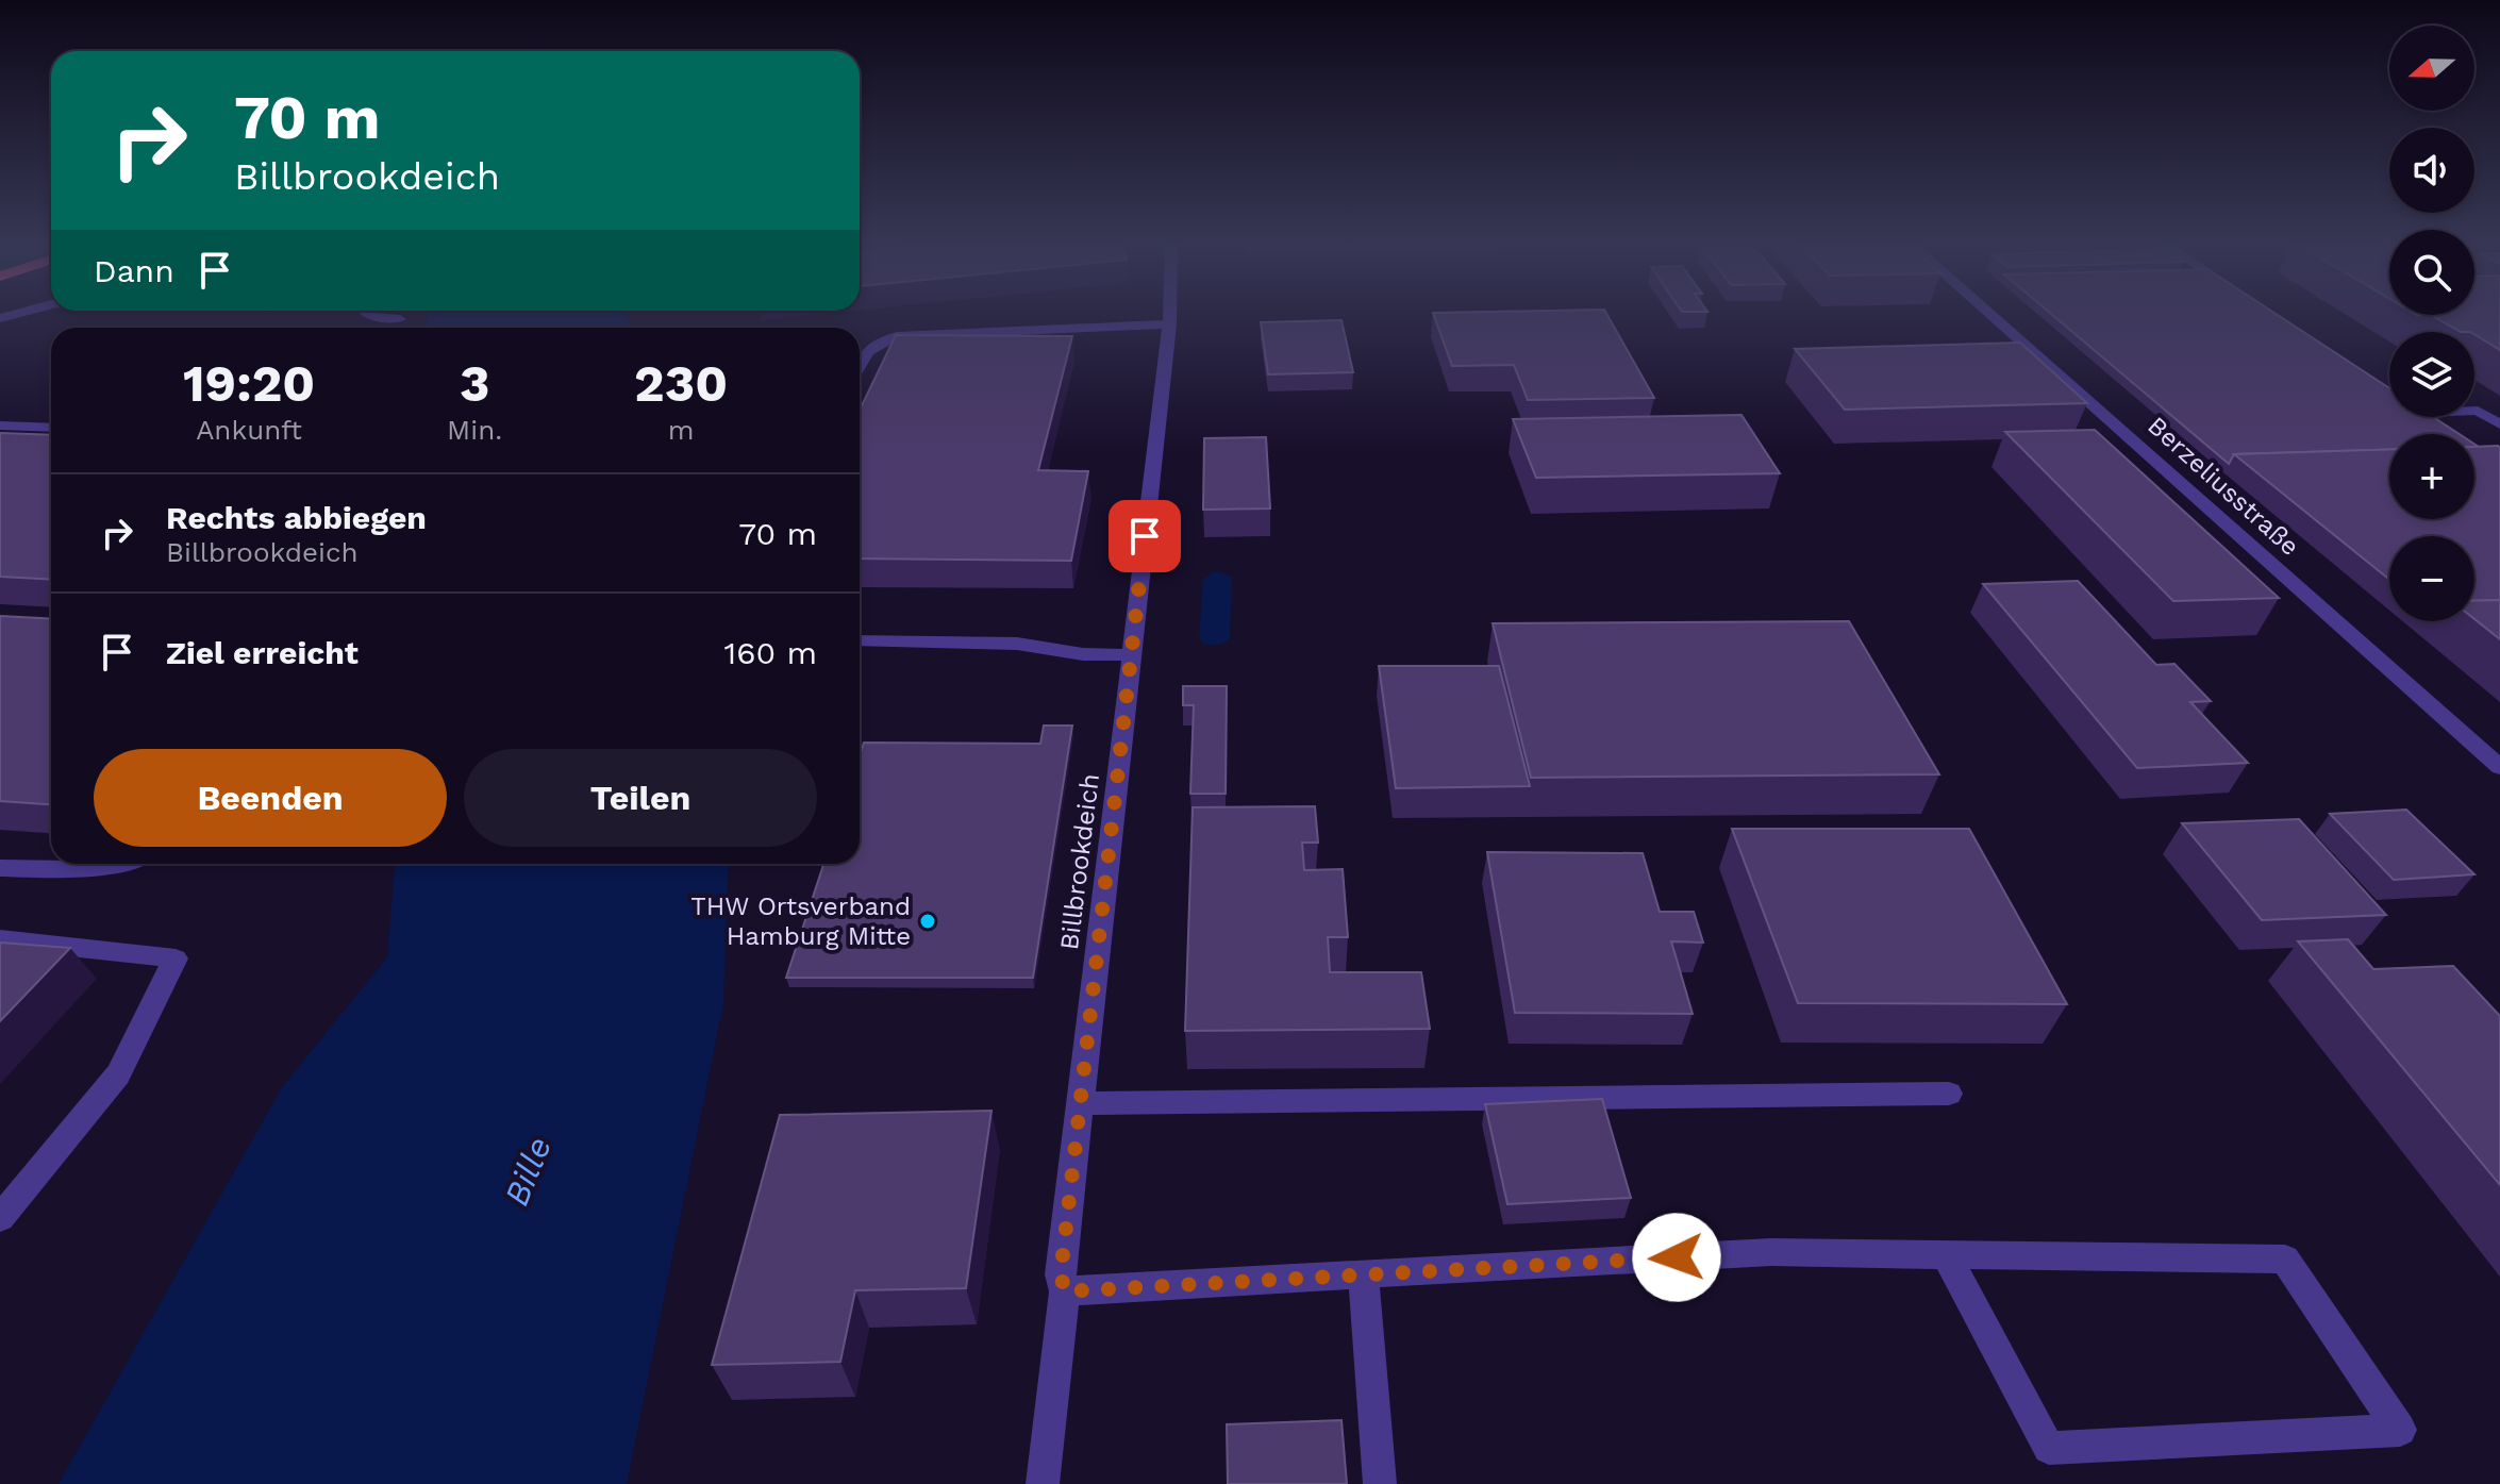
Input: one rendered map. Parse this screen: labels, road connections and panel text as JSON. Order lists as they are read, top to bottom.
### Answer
{
  "streets": {
    "street": ["Berzeliusstraße", "Billbrookdeich"]
  },
  "water": ["Bille"],
  "places": ["THW Ortsverband Hamburg Mitte"],
  "north": "left",
  "page": {
    "map_buttons": ["+", "−"],
    "turn": ["70 m", "Billbrookdeich"],
    "then": "Dann",
    "eta": [
      "19:20",
      "Ankunft",
      "3",
      "Min.",
      "230",
      "m"
    ],
    "list": [
      {
        "name": "Rechts abbiegen",
        "note": "Billbrookdeich",
        "value": "70 m"
      },
      {
        "name": "Ziel erreicht",
        "value": "160 m"
      }
    ],
    "buttons": ["Beenden", "Teilen"]
  }
}
